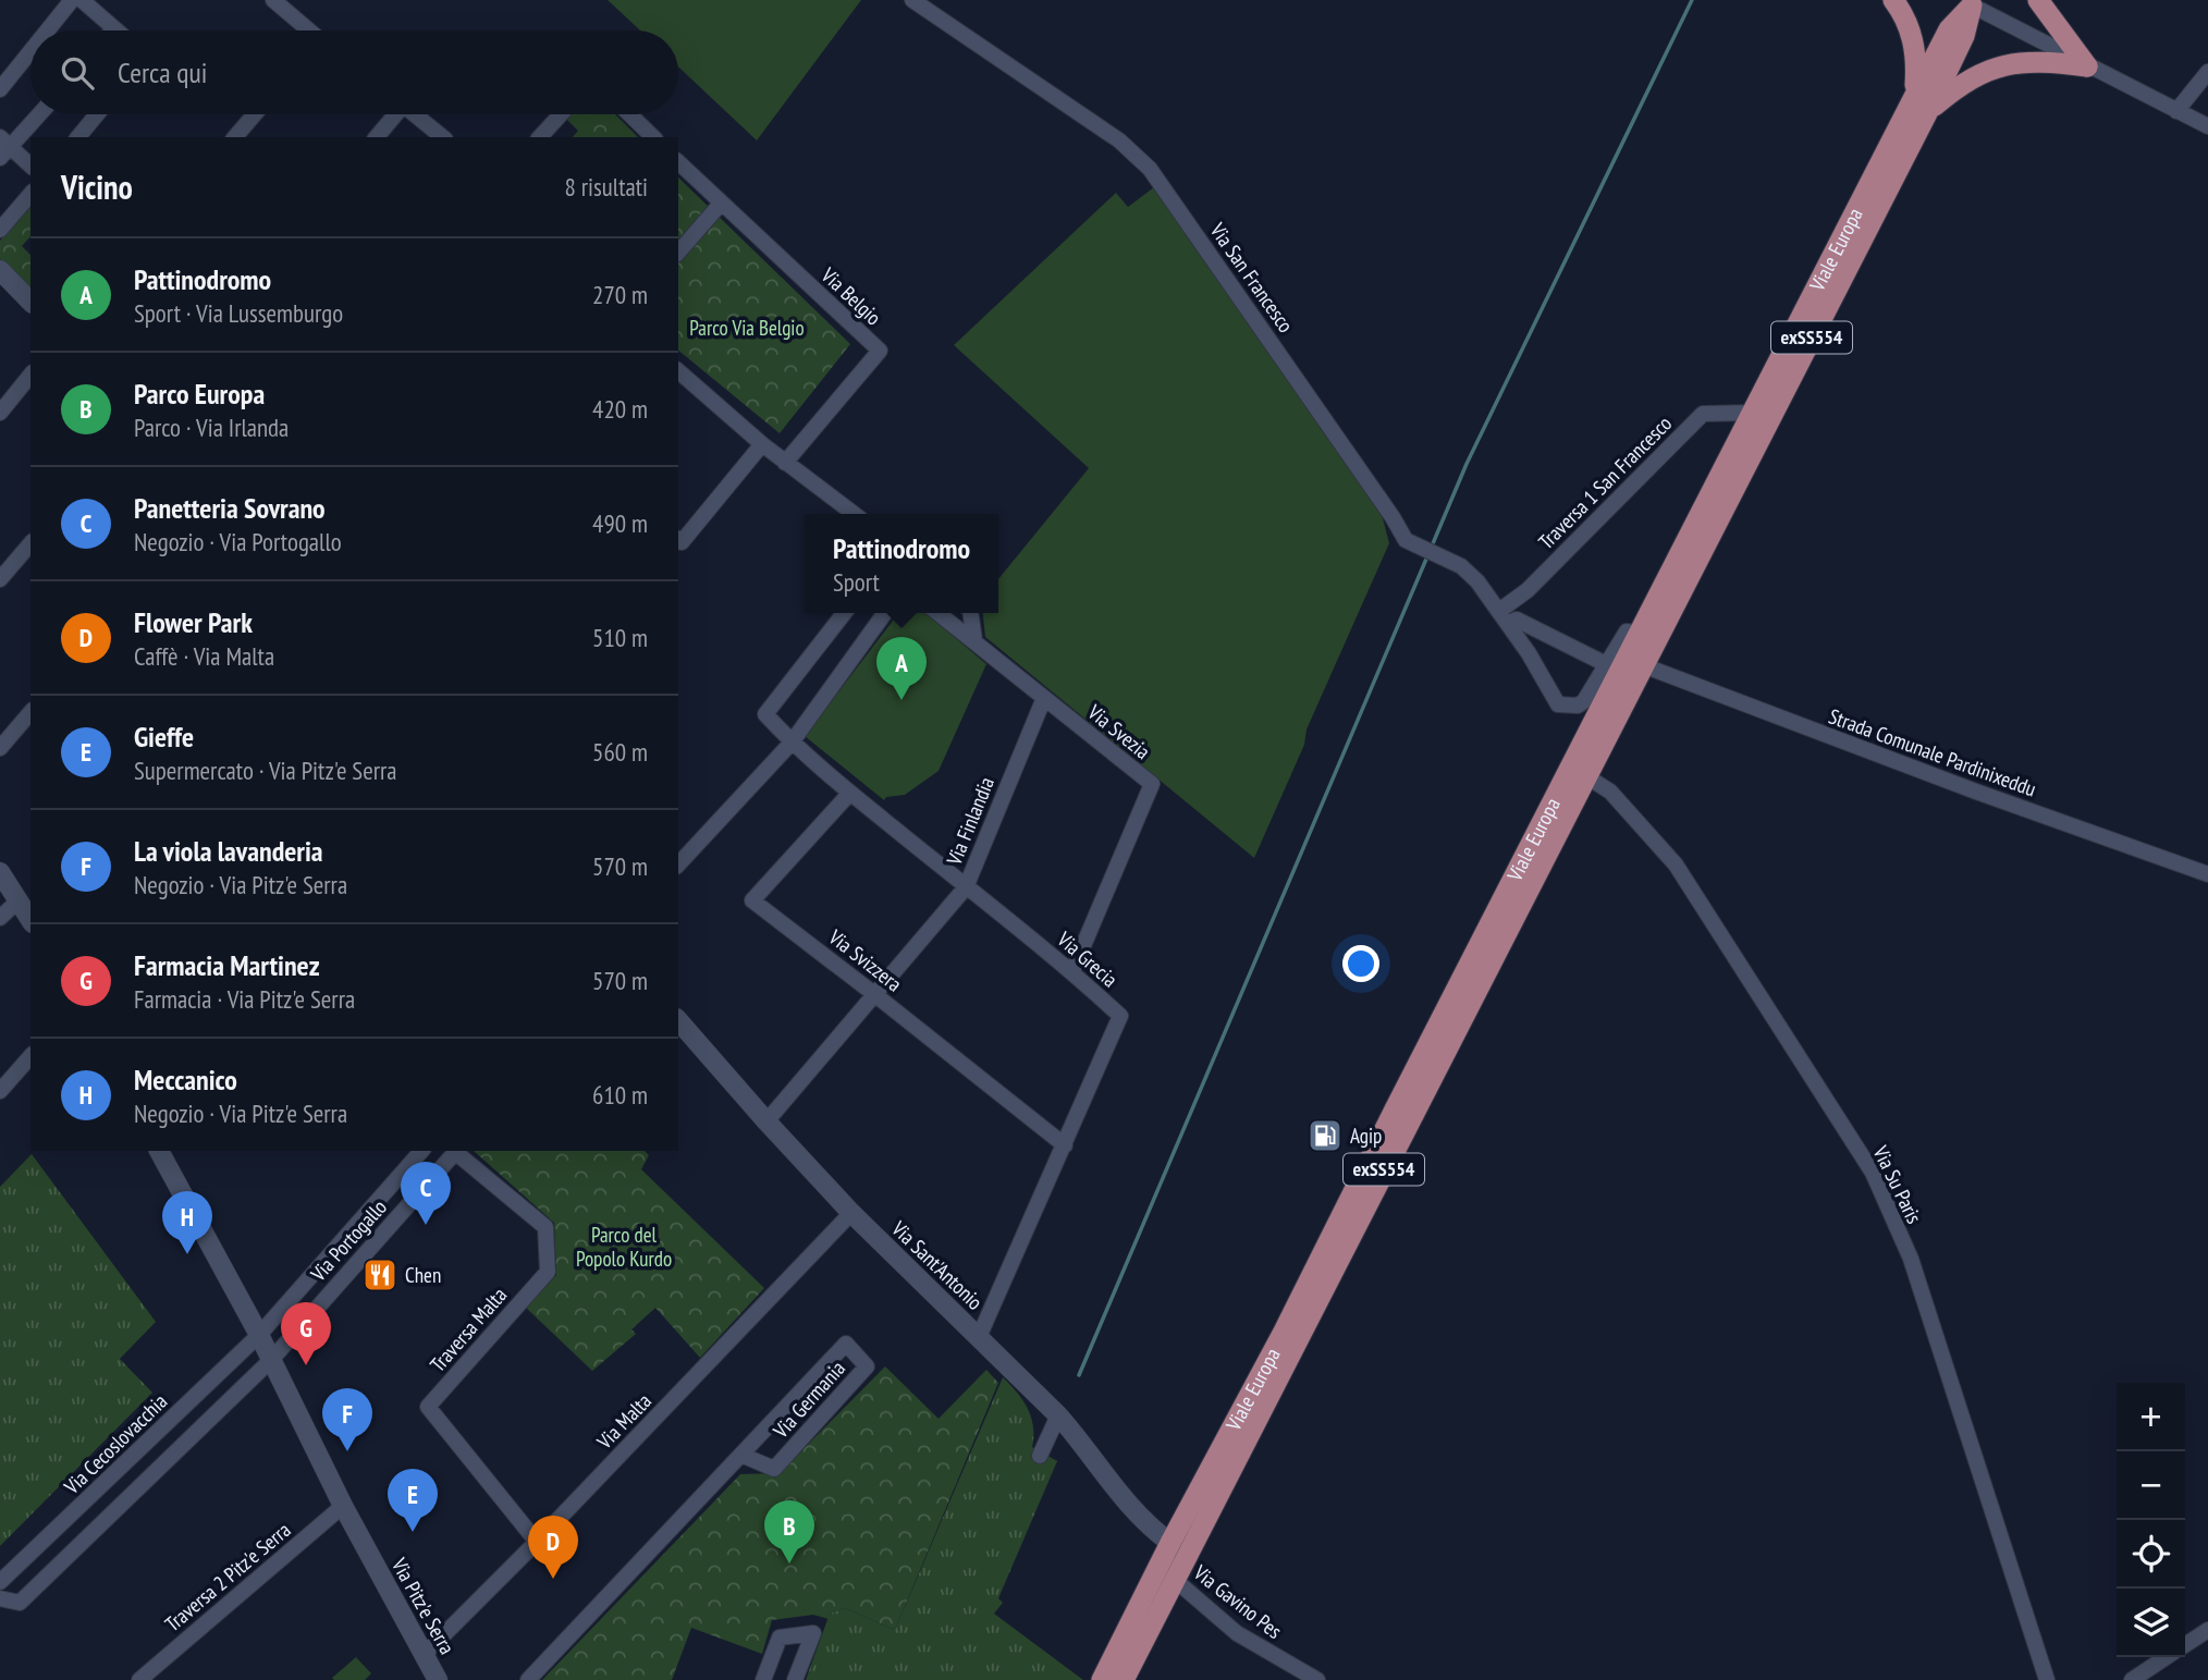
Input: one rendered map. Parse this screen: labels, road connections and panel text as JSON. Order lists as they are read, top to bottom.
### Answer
{
  "streets": {
    "main road": ["Viale Europa", "exSS554"],
    "street": [
      "Via San Francesco",
      "Via Belgio",
      "Traversa 1 San Francesco",
      "Via Svezia",
      "Strada Comunale Pardinixeddu",
      "Via Finlandia",
      "Via Grecia",
      "Via Svizzera",
      "Via Su Paris",
      "Via Portogallo",
      "Via Sant'Antonio",
      "Traversa Malta",
      "Via Germania",
      "Via Malta",
      "Via Cecoslovacchia",
      "Traversa 2 Pitz'e Serra",
      "Via Gavino Pes",
      "Via Pitz'e Serra"
    ]
  },
  "crossings": [
    ["Viale Europa", "Via San Francesco"],
    ["Viale Europa", "Traversa 1 San Francesco"],
    ["Viale Europa", "Strada Comunale Pardinixeddu"],
    ["Viale Europa", "Via Su Paris"],
    ["Viale Europa", "Via Sant'Antonio"],
    ["Viale Europa", "Via Gavino Pes"],
    ["Via San Francesco", "Traversa 1 San Francesco"],
    ["Via Svezia", "Via Finlandia"],
    ["Via Svezia", "Via Grecia"],
    ["Via Finlandia", "Via Grecia"],
    ["Via Finlandia", "Via Svizzera"],
    ["Via Finlandia", "Via Sant'Antonio"],
    ["Via Grecia", "Via Svizzera"],
    ["Via Grecia", "Via Sant'Antonio"],
    ["Via Portogallo", "Traversa Malta"],
    ["Via Portogallo", "Via Cecoslovacchia"],
    ["Via Portogallo", "Via Pitz'e Serra"],
    ["Via Sant'Antonio", "Via Malta"],
    ["Traversa Malta", "Via Malta"],
    ["Via Malta", "Via Pitz'e Serra"],
    ["Via Cecoslovacchia", "Via Pitz'e Serra"],
    ["Traversa 2 Pitz'e Serra", "Via Pitz'e Serra"]
  ],
  "parks": ["Parco Via Belgio", "Parco del Popolo Kurdo"],
  "places": {
    "fuel station": ["Agip"],
    "restaurant": ["Chen"]
  },
  "page": {
    "search": "Cerca qui",
    "heading": ["Vicino", "8 risultati"],
    "list": [
      {
        "mark": "A",
        "name": "Pattinodromo",
        "note": "Sport · Via Lussemburgo",
        "value": "270 m"
      },
      {
        "mark": "B",
        "name": "Parco Europa",
        "note": "Parco · Via Irlanda",
        "value": "420 m"
      },
      {
        "mark": "C",
        "name": "Panetteria Sovrano",
        "note": "Negozio · Via Portogallo",
        "value": "490 m"
      },
      {
        "mark": "D",
        "name": "Flower Park",
        "note": "Caffè · Via Malta",
        "value": "510 m"
      },
      {
        "mark": "E",
        "name": "Gieffe",
        "note": "Supermercato · Via Pitz'e Serra",
        "value": "560 m"
      },
      {
        "mark": "F",
        "name": "La viola lavanderia",
        "note": "Negozio · Via Pitz'e Serra",
        "value": "570 m"
      },
      {
        "mark": "G",
        "name": "Farmacia Martinez",
        "note": "Farmacia · Via Pitz'e Serra",
        "value": "570 m"
      },
      {
        "mark": "H",
        "name": "Meccanico",
        "note": "Negozio · Via Pitz'e Serra",
        "value": "610 m"
      }
    ],
    "popup": ["Pattinodromo", "Sport"],
    "pins": [
      "A",
      "C",
      "H",
      "G",
      "F",
      "E",
      "B",
      "D"
    ],
    "map_buttons": ["+", "−"]
  }
}
